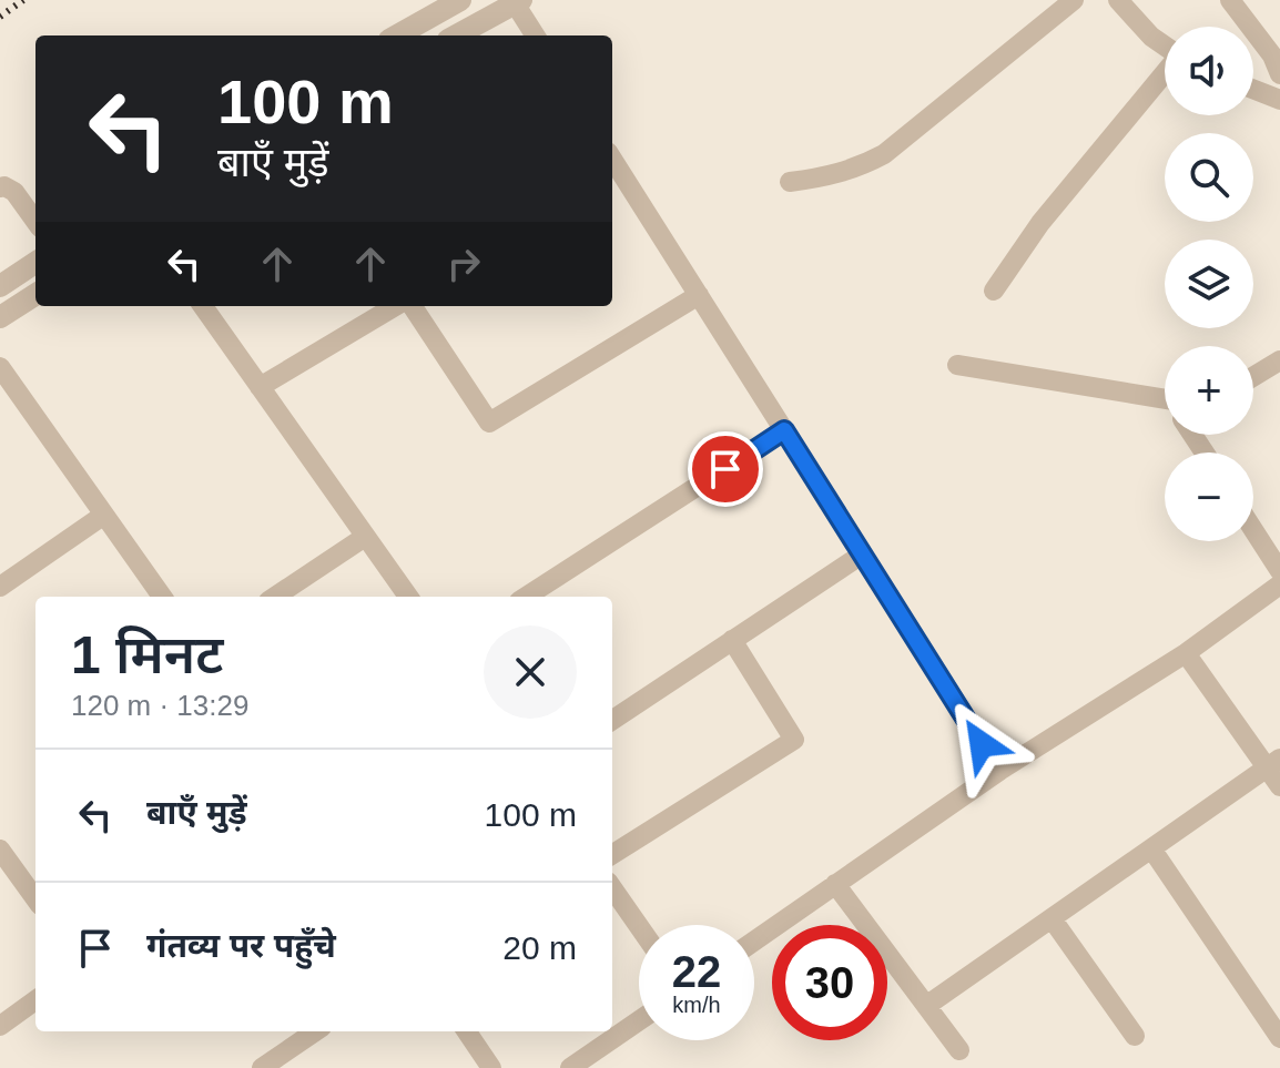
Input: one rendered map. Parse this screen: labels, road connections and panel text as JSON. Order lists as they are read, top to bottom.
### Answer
{
  "page": {
    "map_buttons": ["+", "−"],
    "turn": ["100 m", "बाएँ मुड़ें"],
    "heading": ["1 मिनट", "120 m · 13:29"],
    "list": [
      {
        "name": "बाएँ मुड़ें",
        "value": "100 m"
      },
      {
        "name": "गंतव्य पर पहुँचे",
        "value": "20 m"
      }
    ],
    "speed": "22 km/h",
    "limit": "30"
  }
}
